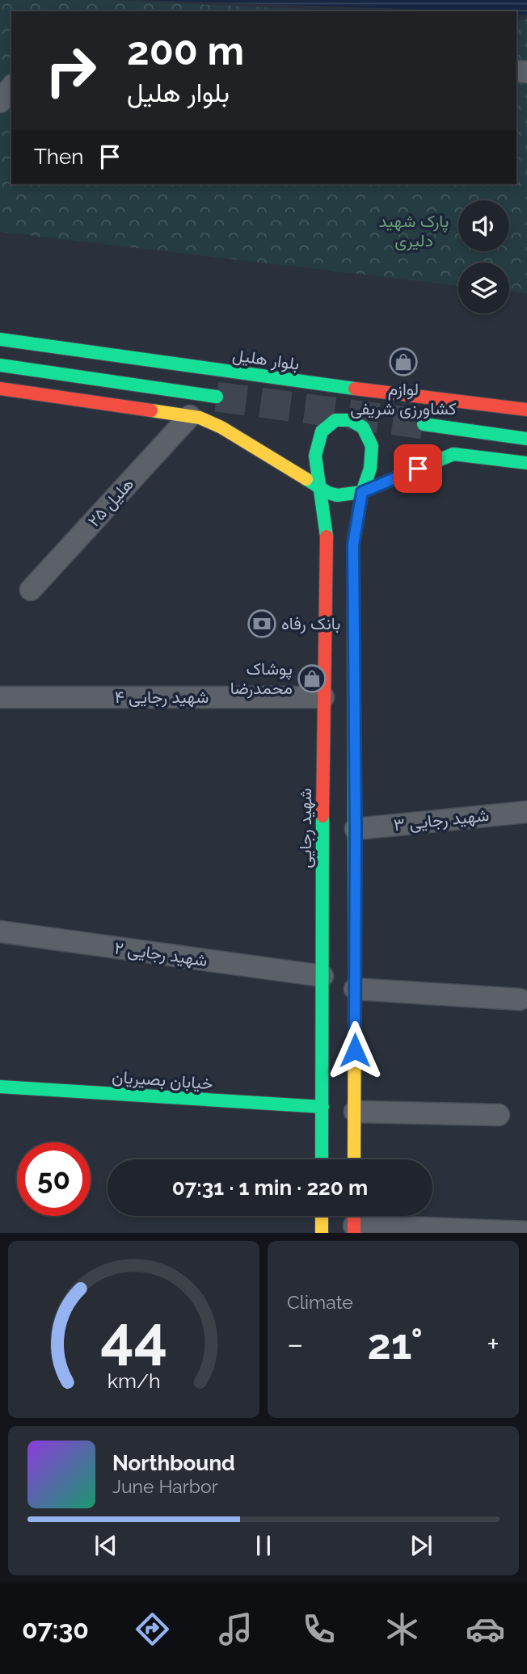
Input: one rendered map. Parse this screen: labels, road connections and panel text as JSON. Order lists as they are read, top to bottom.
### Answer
{
  "streets": {
    "main road": ["بلوار هلیل", "شهید رجایی", "خیابان بصیریان"],
    "street": [
      "هلیل ۲۵",
      "شهید رجایی ۴",
      "شهید رجایی ۳",
      "شهید رجایی ۲"
    ]
  },
  "crossings": [
    ["شهید رجایی ۴", "شهید رجایی"],
    ["شهید رجایی", "شهید رجایی ۲"],
    ["شهید رجایی", "خیابان بصیریان"]
  ],
  "parks": ["پارک شهید دلیری"],
  "places": {
    "shop": ["لوازم کشاورزی شریفی", "پوشاک محمدرضا"],
    "bank": ["بانک رفاه"]
  },
  "page": {
    "turn": ["200 m", "بلوار هلیل"],
    "then": "Then",
    "limit": "50",
    "trip": "07:31 · 1 min · 220 m",
    "tile": "Climate",
    "heat": ["−", "21°", "+"],
    "song": ["Northbound", "June Harbor"],
    "tabs": "07:30",
    "gauge": ["44", "km/h"]
  }
}
